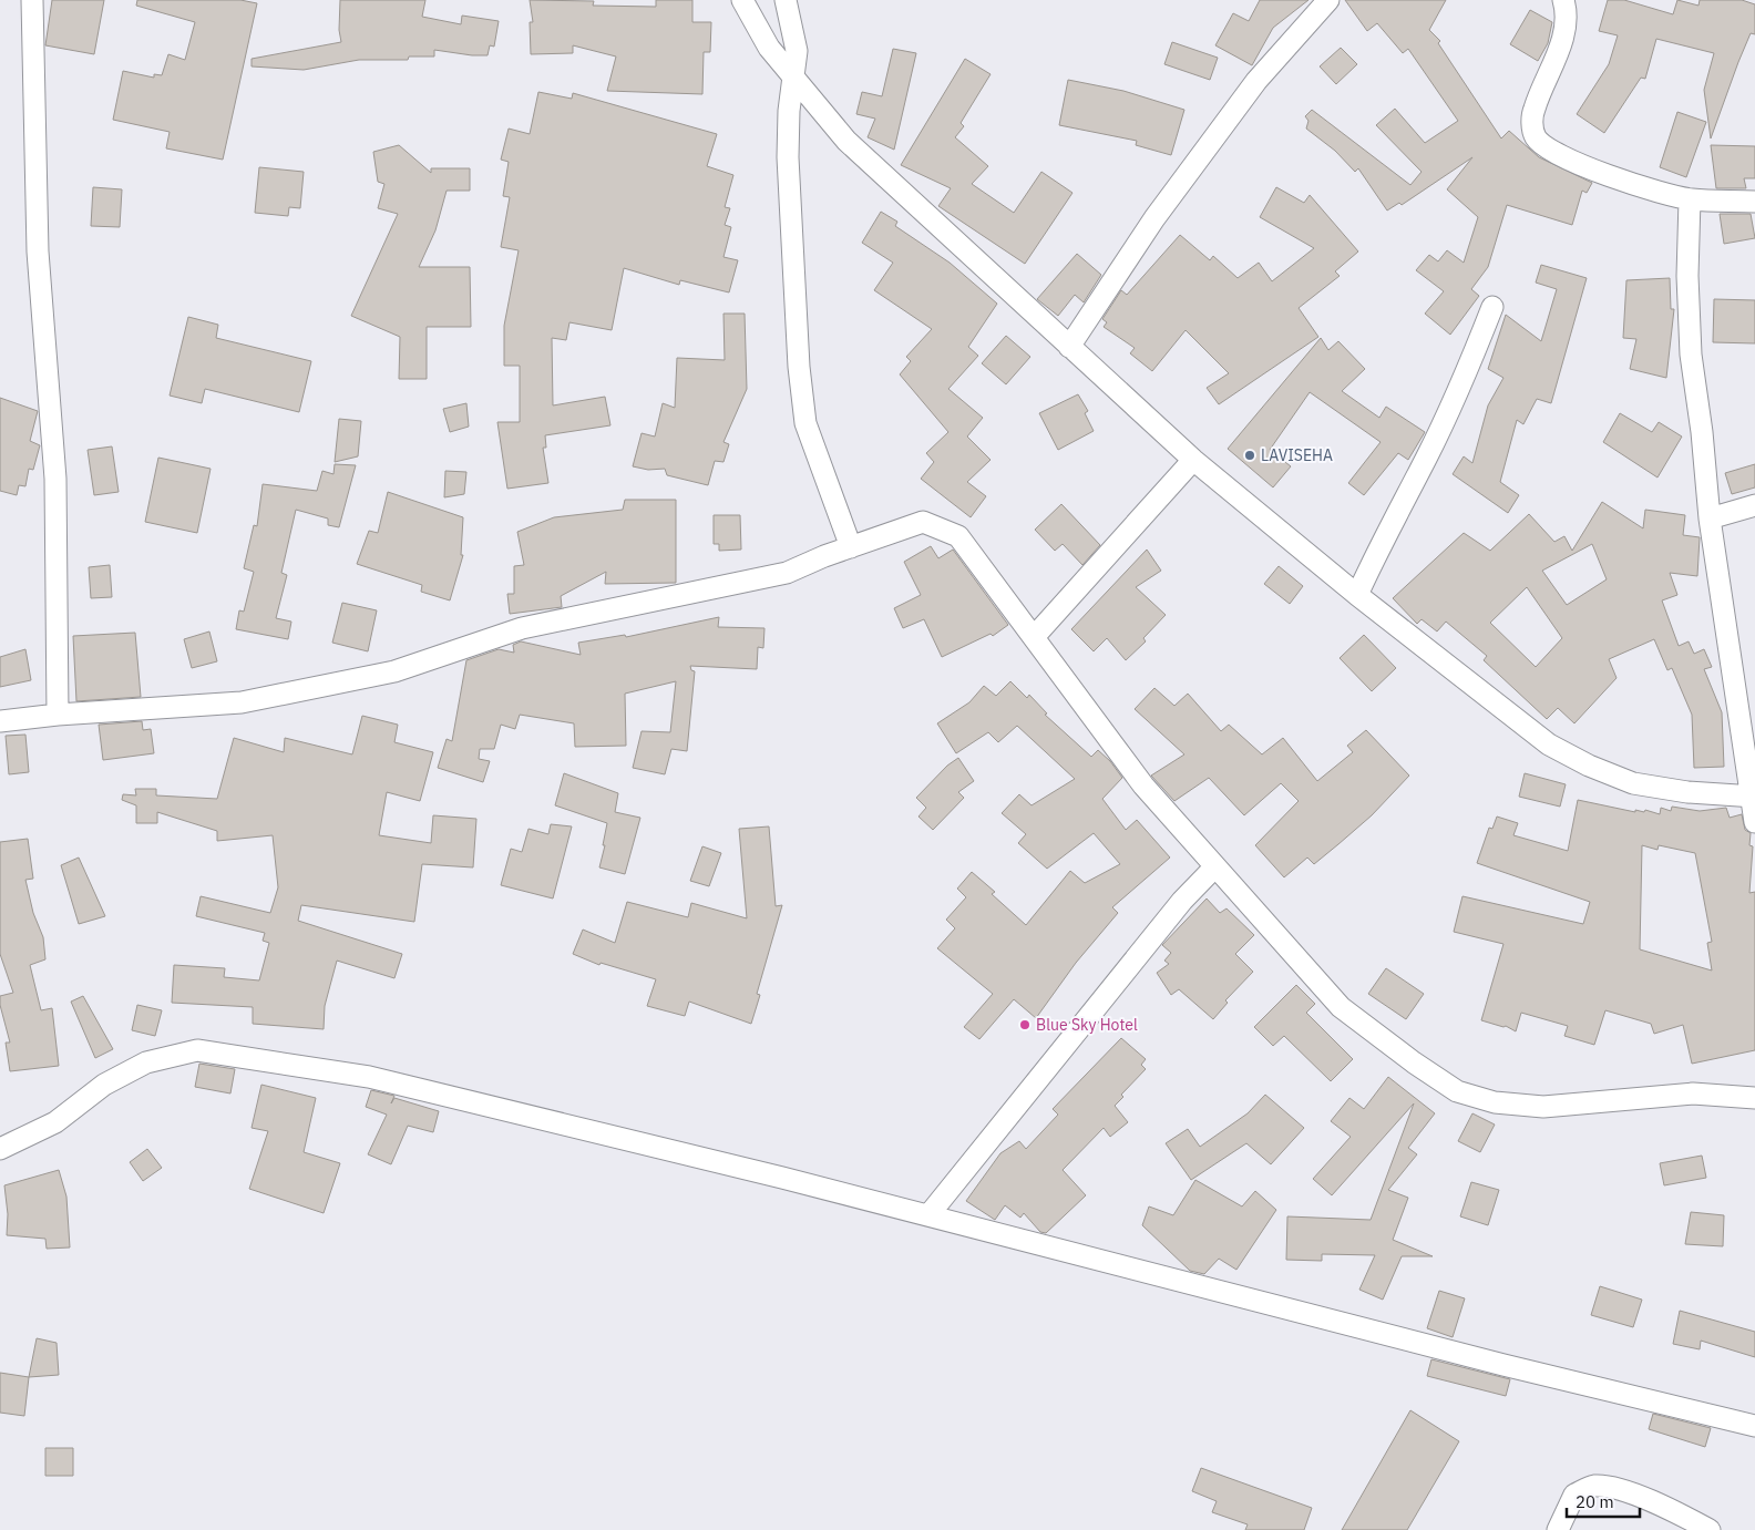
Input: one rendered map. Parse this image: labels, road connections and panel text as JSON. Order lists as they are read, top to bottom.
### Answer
{
  "places": ["LAVISEHA", "Blue Sky Hotel"],
  "scale_bar": "20 m"
}
